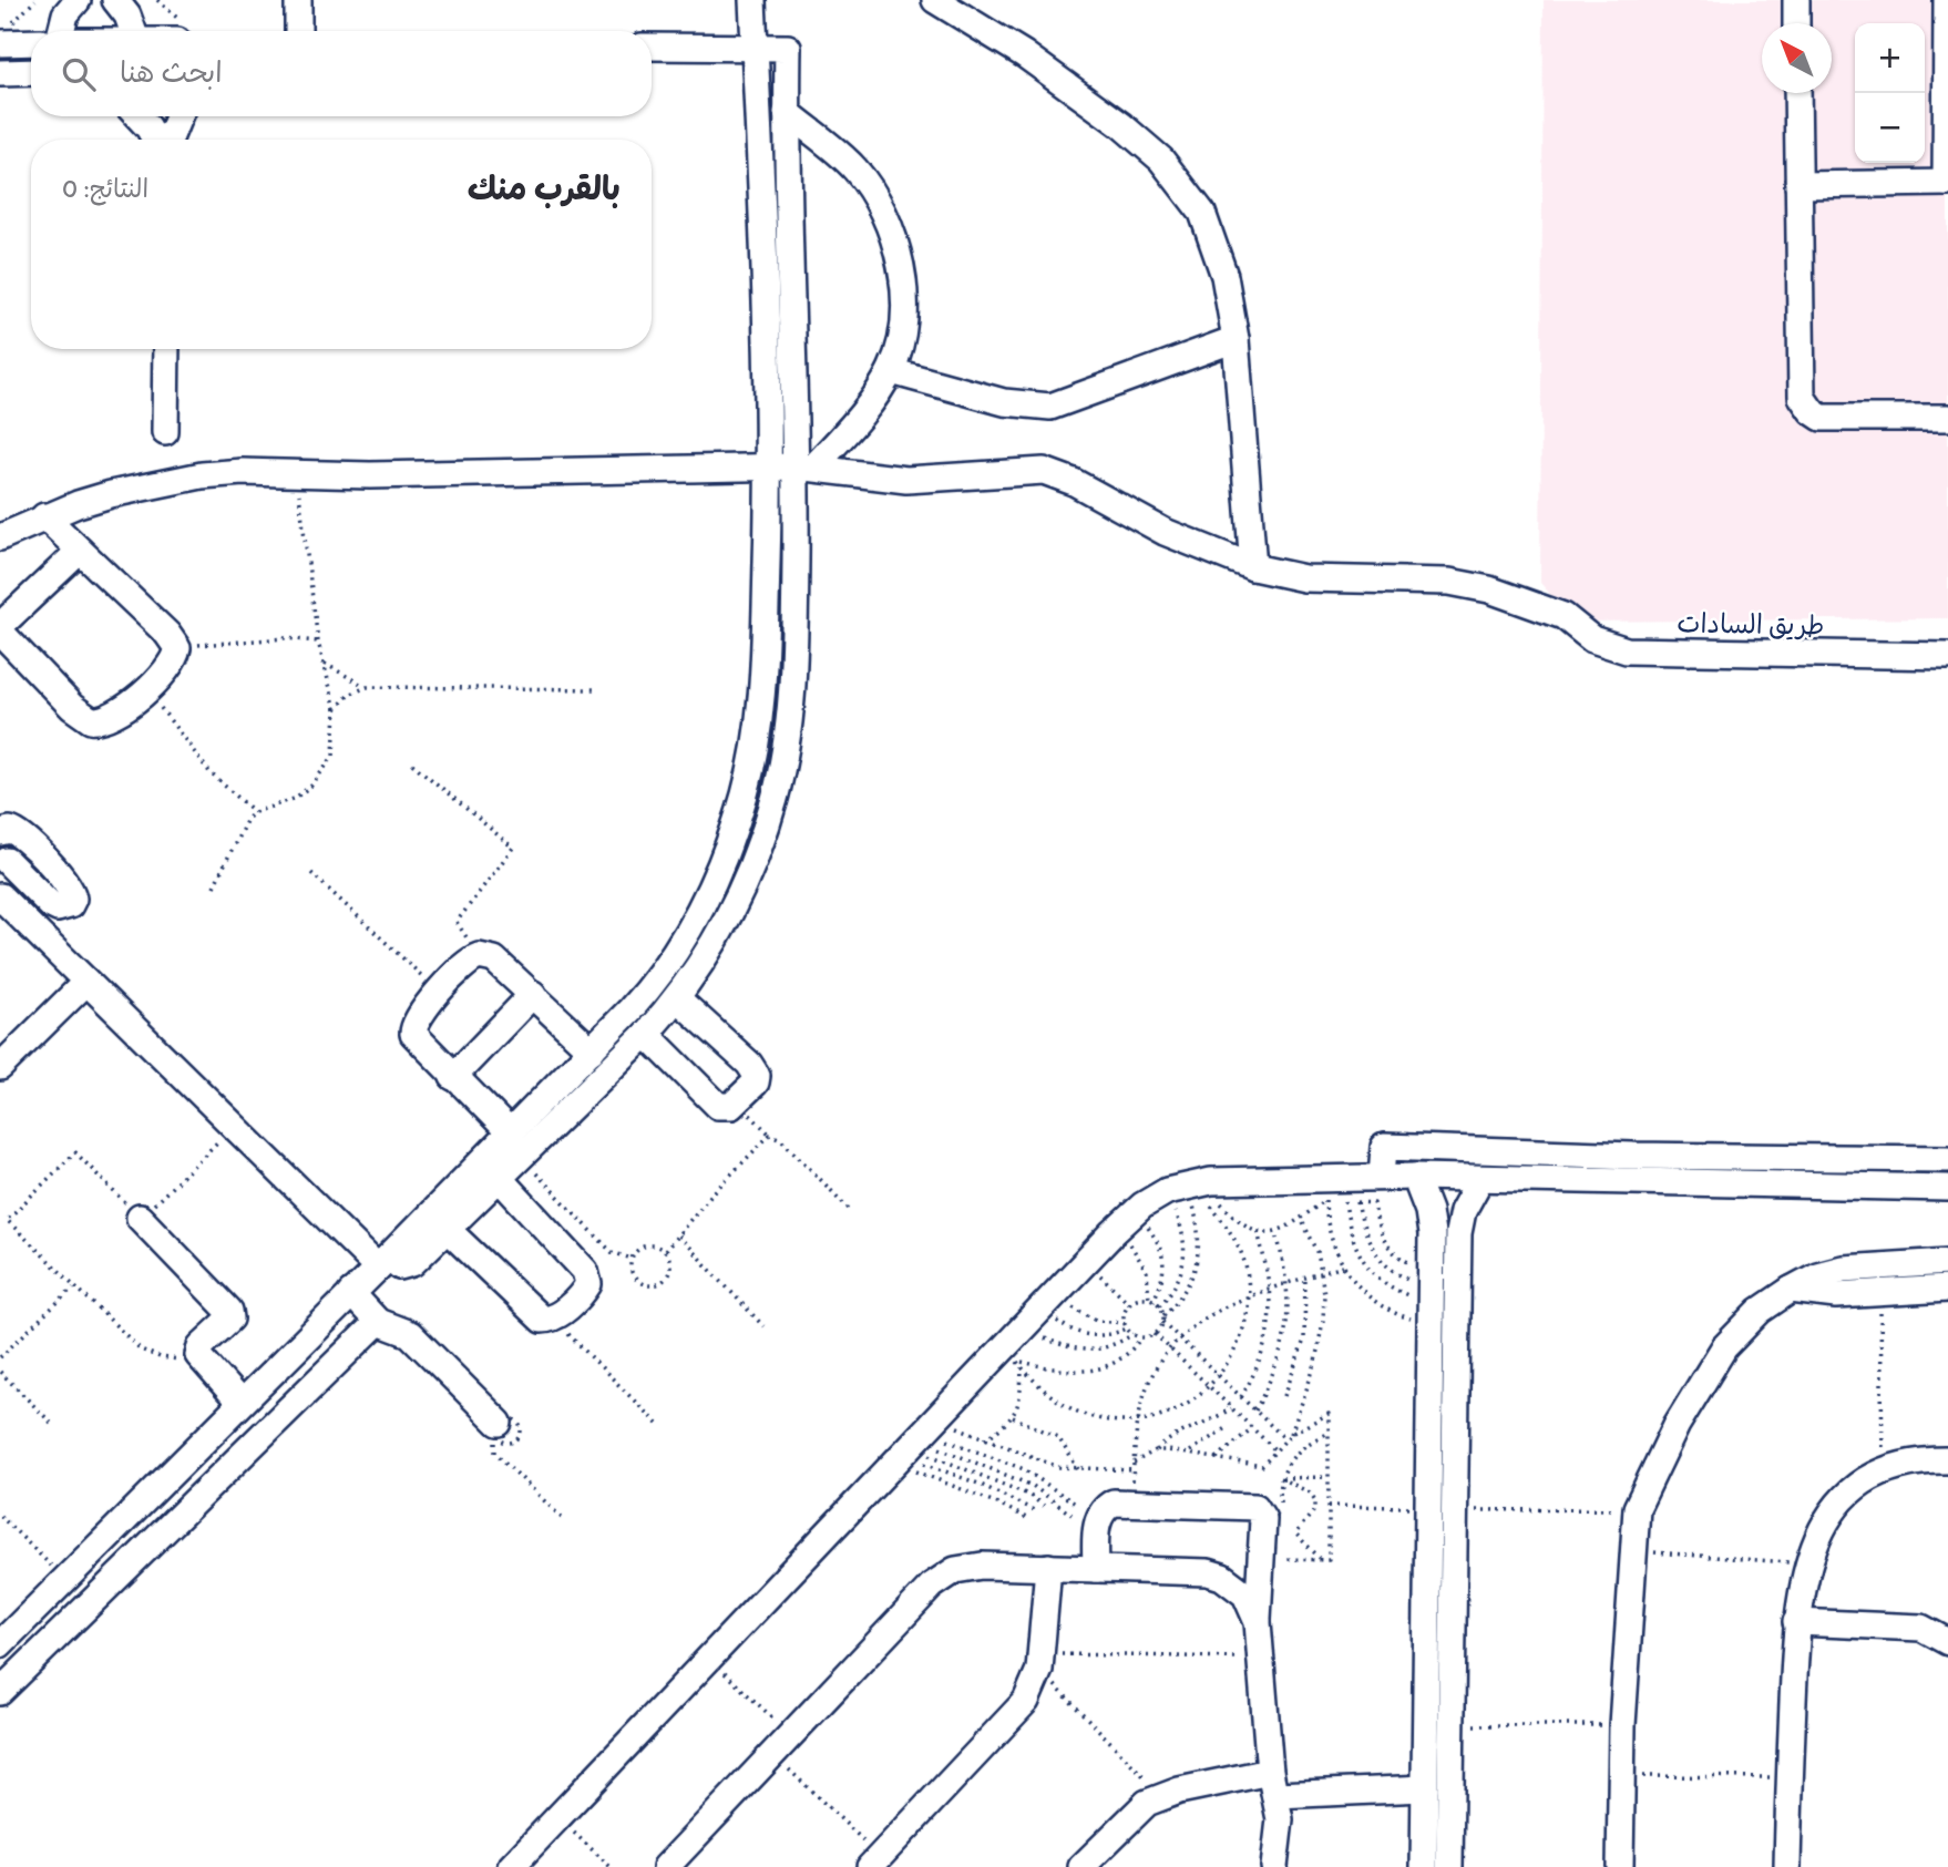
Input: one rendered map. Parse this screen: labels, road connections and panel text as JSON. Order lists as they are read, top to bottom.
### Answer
{
  "streets": {
    "street": ["طريق السادات"]
  },
  "north": "top left",
  "page": {
    "map_buttons": ["+", "−"],
    "search": "ابحث هنا",
    "heading": ["بالقرب منك", "النتائج: 0"]
  }
}
